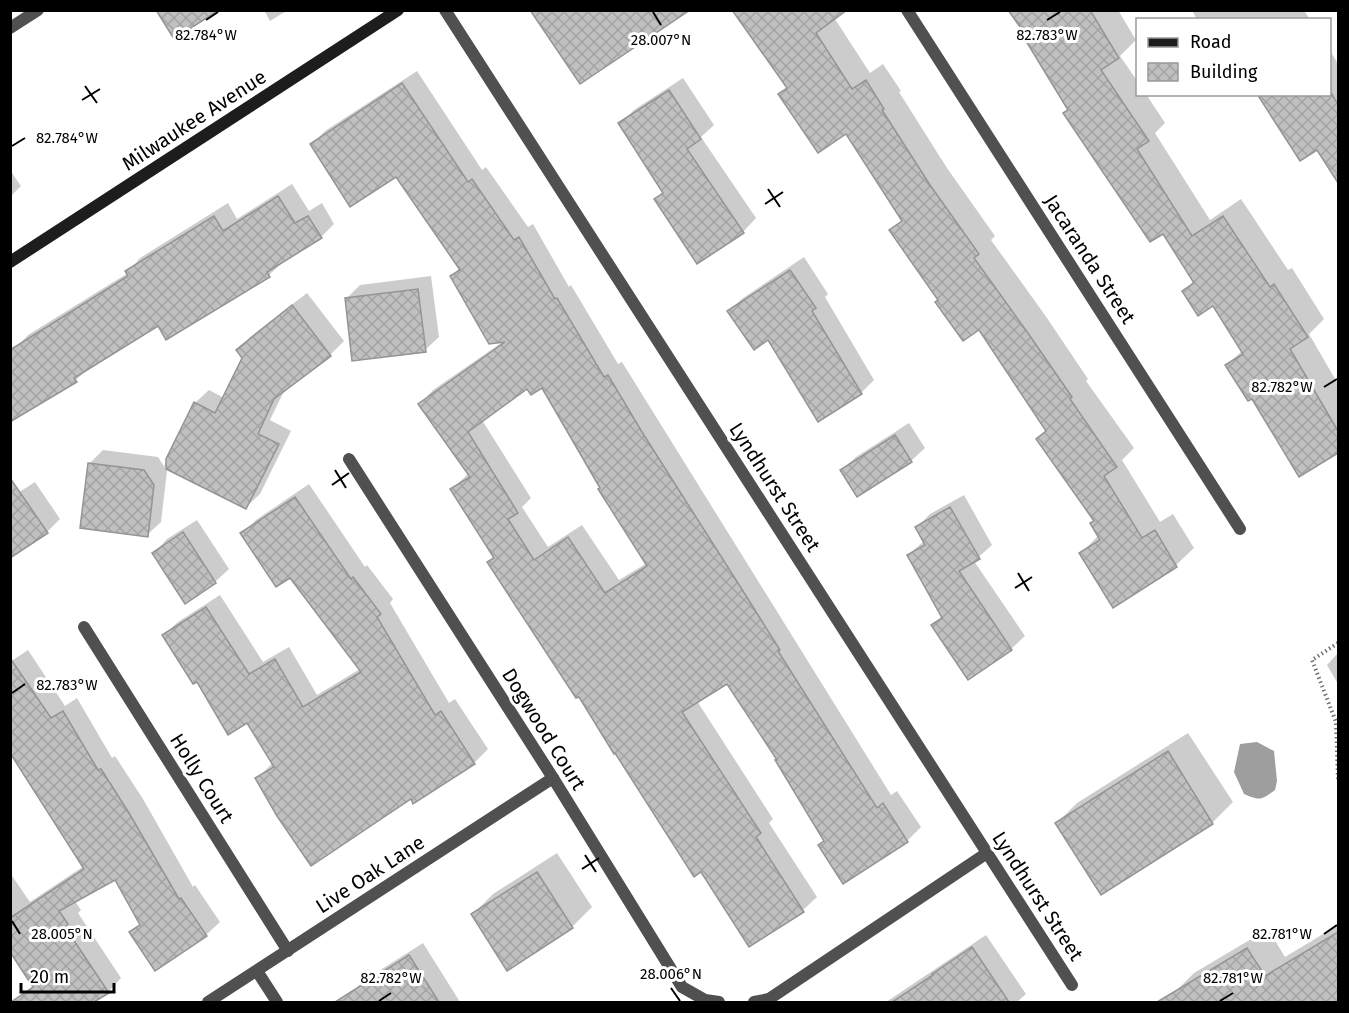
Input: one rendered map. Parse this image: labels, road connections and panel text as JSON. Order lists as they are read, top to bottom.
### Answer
{
  "streets": {
    "street": [
      "Milwaukee Avenue",
      "Jacaranda Street",
      "Lyndhurst Street",
      "Dogwood Court",
      "Holly Court",
      "Live Oak Lane"
    ]
  },
  "crossings": [
    ["Dogwood Court", "Live Oak Lane"],
    ["Holly Court", "Live Oak Lane"]
  ],
  "legend": ["Road", "Building"],
  "scale_bar": "20 m",
  "coordinates": [
    "82.784°W",
    "82.783°W",
    "28.007°N",
    "82.782°W",
    "82.781°W",
    "28.005°N",
    "28.006°N"
  ]
}
